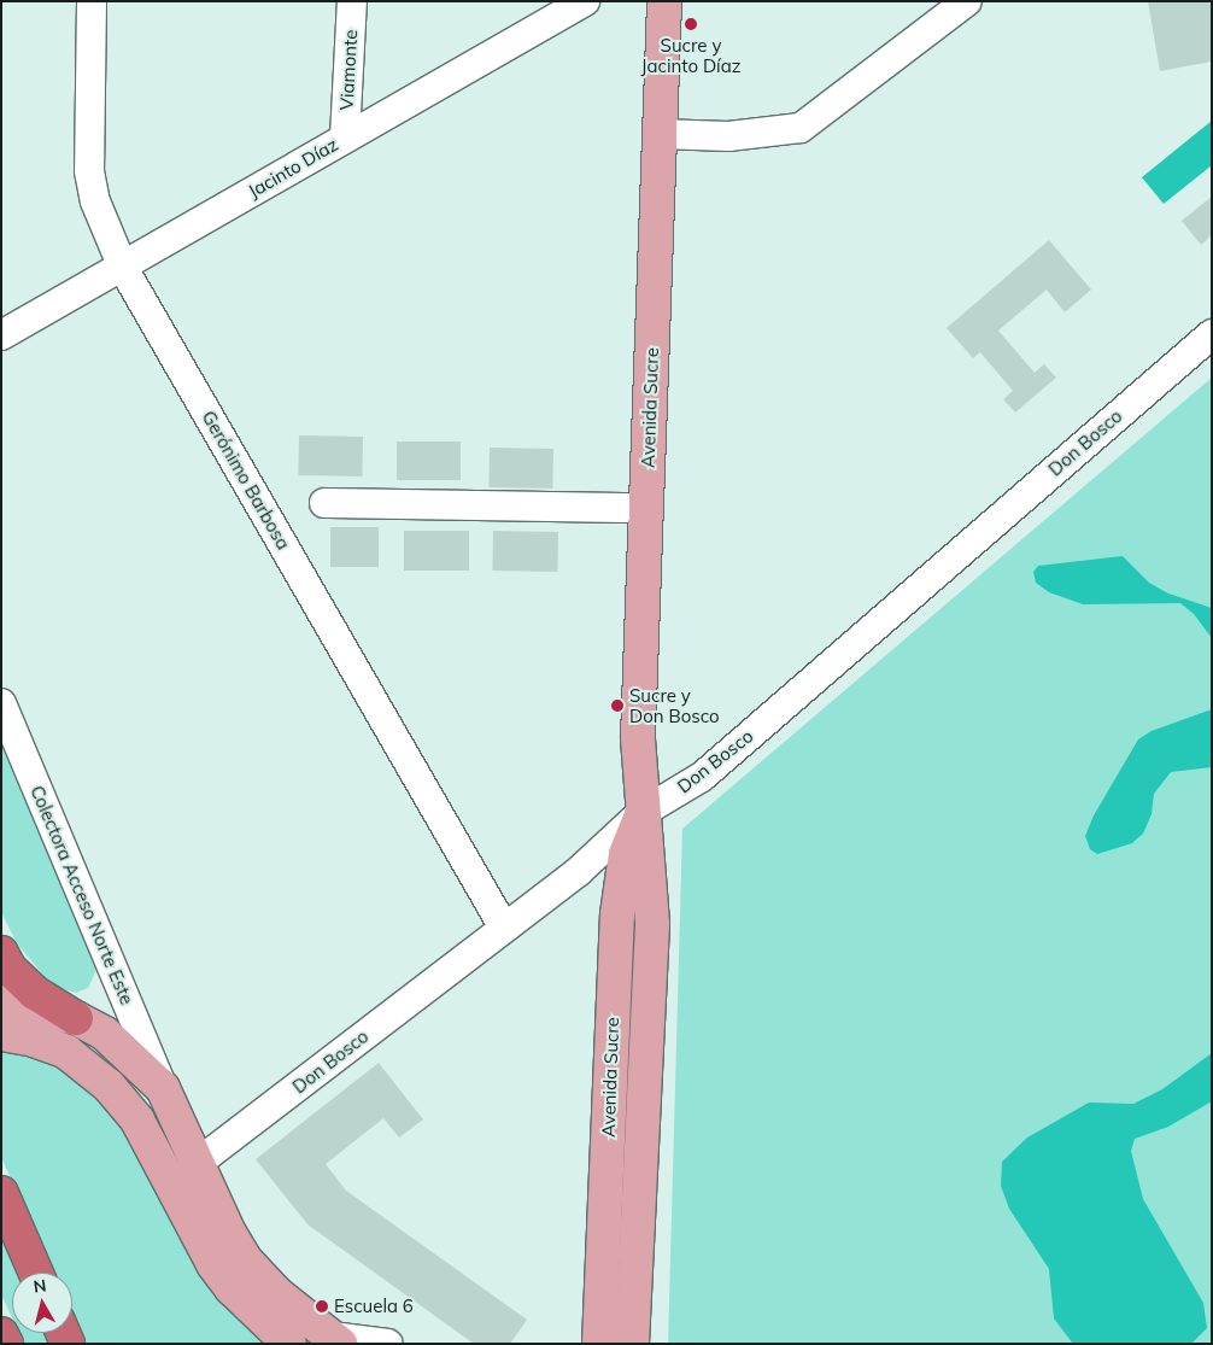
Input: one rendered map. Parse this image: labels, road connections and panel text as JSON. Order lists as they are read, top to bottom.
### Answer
{
  "streets": {
    "main road": ["Avenida Sucre"],
    "street": [
      "Viamonte",
      "Jacinto Díaz",
      "Don Bosco",
      "Gerónimo Barbosa",
      "Colectora Acceso Norte Este"
    ]
  },
  "crossings": [
    ["Viamonte", "Jacinto Díaz"],
    ["Jacinto Díaz", "Gerónimo Barbosa"],
    ["Avenida Sucre", "Don Bosco"],
    ["Don Bosco", "Gerónimo Barbosa"]
  ],
  "places": ["Sucre y Jacinto Díaz", "Sucre y Don Bosco", "Escuela 6"],
  "north": "top"
}
